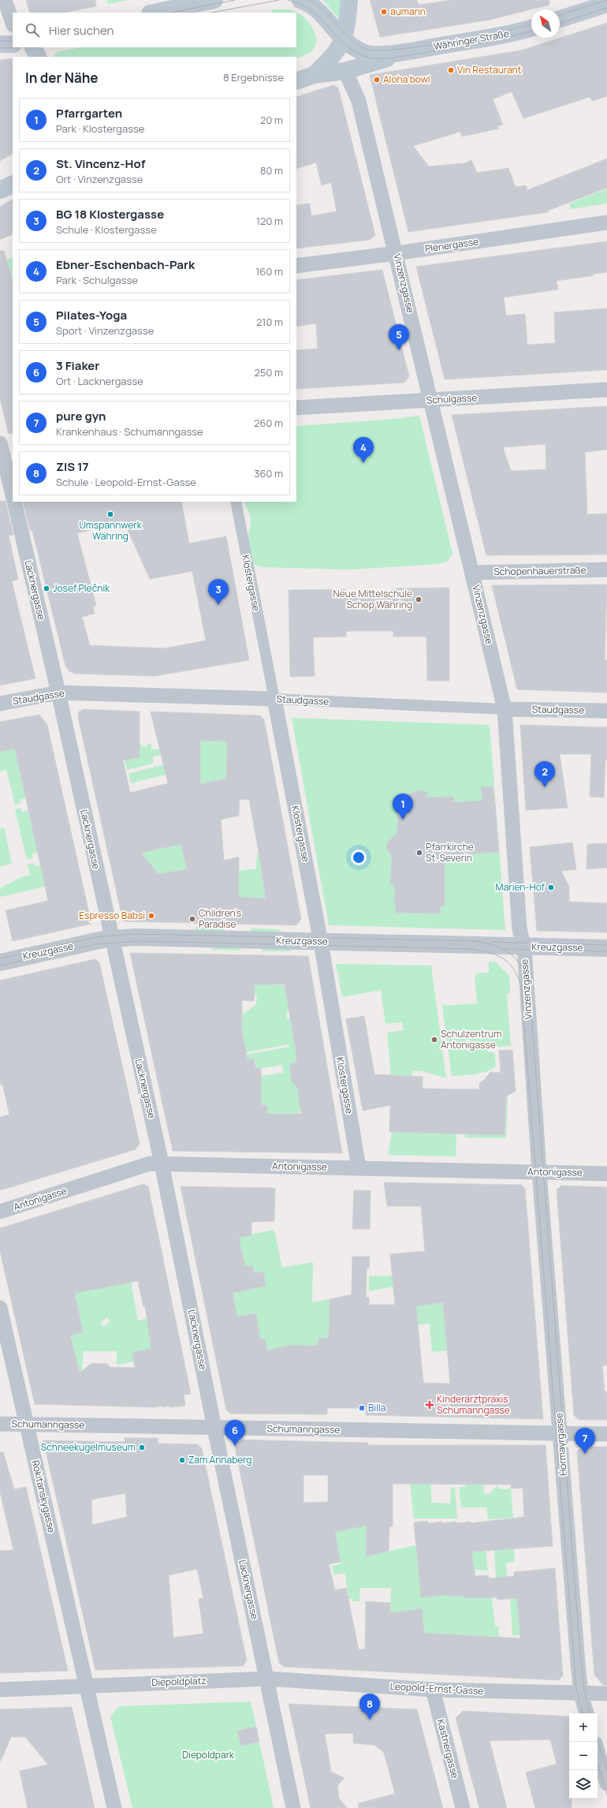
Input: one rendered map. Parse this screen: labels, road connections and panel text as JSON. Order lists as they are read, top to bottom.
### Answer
{
  "streets": {
    "main road": ["Währinger Straße"],
    "street": [
      "Plenergasse",
      "Vinzenzgasse",
      "Schulgasse",
      "Schopenhauerstraße",
      "Klostergasse",
      "Lacknergasse",
      "Staudgasse",
      "Kreuzgasse",
      "Antonigasse",
      "Schumanngasse",
      "Hormayrgasse",
      "Rokitanskygasse",
      "Diepoldplatz",
      "Leopold-Ernst-Gasse",
      "Kastnergasse"
    ]
  },
  "crossings": [
    ["Währinger Straße", "Vinzenzgasse"],
    ["Plenergasse", "Vinzenzgasse"],
    ["Vinzenzgasse", "Schulgasse"],
    ["Vinzenzgasse", "Schopenhauerstraße"],
    ["Vinzenzgasse", "Staudgasse"],
    ["Vinzenzgasse", "Kreuzgasse"],
    ["Vinzenzgasse", "Antonigasse"],
    ["Vinzenzgasse", "Hormayrgasse"],
    ["Klostergasse", "Staudgasse"],
    ["Klostergasse", "Kreuzgasse"],
    ["Klostergasse", "Antonigasse"],
    ["Lacknergasse", "Staudgasse"],
    ["Lacknergasse", "Kreuzgasse"],
    ["Lacknergasse", "Antonigasse"],
    ["Lacknergasse", "Schumanngasse"],
    ["Lacknergasse", "Diepoldplatz"],
    ["Lacknergasse", "Leopold-Ernst-Gasse"],
    ["Antonigasse", "Hormayrgasse"],
    ["Schumanngasse", "Hormayrgasse"],
    ["Schumanngasse", "Rokitanskygasse"],
    ["Hormayrgasse", "Leopold-Ernst-Gasse"],
    ["Rokitanskygasse", "Diepoldplatz"],
    ["Diepoldplatz", "Leopold-Ernst-Gasse"],
    ["Leopold-Ernst-Gasse", "Kastnergasse"]
  ],
  "parks": ["Diepoldpark"],
  "places": {
    "other": [
      "aumann",
      "Vin Restaurant",
      "Aloha bowl",
      "Umspannwerk Währing",
      "Josef Plečnik",
      "Neue Mittelschule Schop Währing",
      "Pfarrkirche St. Severin",
      "Marien-Hof",
      "Espresso Babsi",
      "Children's Paradise",
      "Schulzentrum Antonigasse",
      "Billa",
      "Schneekugelmuseum",
      "Zam Annaberg"
    ],
    "health": ["Kinderarztpraxis Schumanngasse"]
  },
  "north": "top left",
  "page": {
    "search": "Hier suchen",
    "heading": ["In der Nähe", "8 Ergebnisse"],
    "list": [
      {
        "mark": "1",
        "name": "Pfarrgarten",
        "note": "Park · Klostergasse",
        "value": "20 m"
      },
      {
        "mark": "2",
        "name": "St. Vincenz-Hof",
        "note": "Ort · Vinzenzgasse",
        "value": "80 m"
      },
      {
        "mark": "3",
        "name": "BG 18 Klostergasse",
        "note": "Schule · Klostergasse",
        "value": "120 m"
      },
      {
        "mark": "4",
        "name": "Ebner-Eschenbach-Park",
        "note": "Park · Schulgasse",
        "value": "160 m"
      },
      {
        "mark": "5",
        "name": "Pilates-Yoga",
        "note": "Sport · Vinzenzgasse",
        "value": "210 m"
      },
      {
        "mark": "6",
        "name": "3 Fiaker",
        "note": "Ort · Lacknergasse",
        "value": "250 m"
      },
      {
        "mark": "7",
        "name": "pure gyn",
        "note": "Krankenhaus · Schumanngasse",
        "value": "260 m"
      },
      {
        "mark": "8",
        "name": "ZIS 17",
        "note": "Schule · Leopold-Ernst-Gasse",
        "value": "360 m"
      }
    ],
    "pins": [
      "5",
      "4",
      "3",
      "2",
      "1",
      "6",
      "7",
      "8"
    ],
    "map_buttons": ["+", "−"]
  }
}
